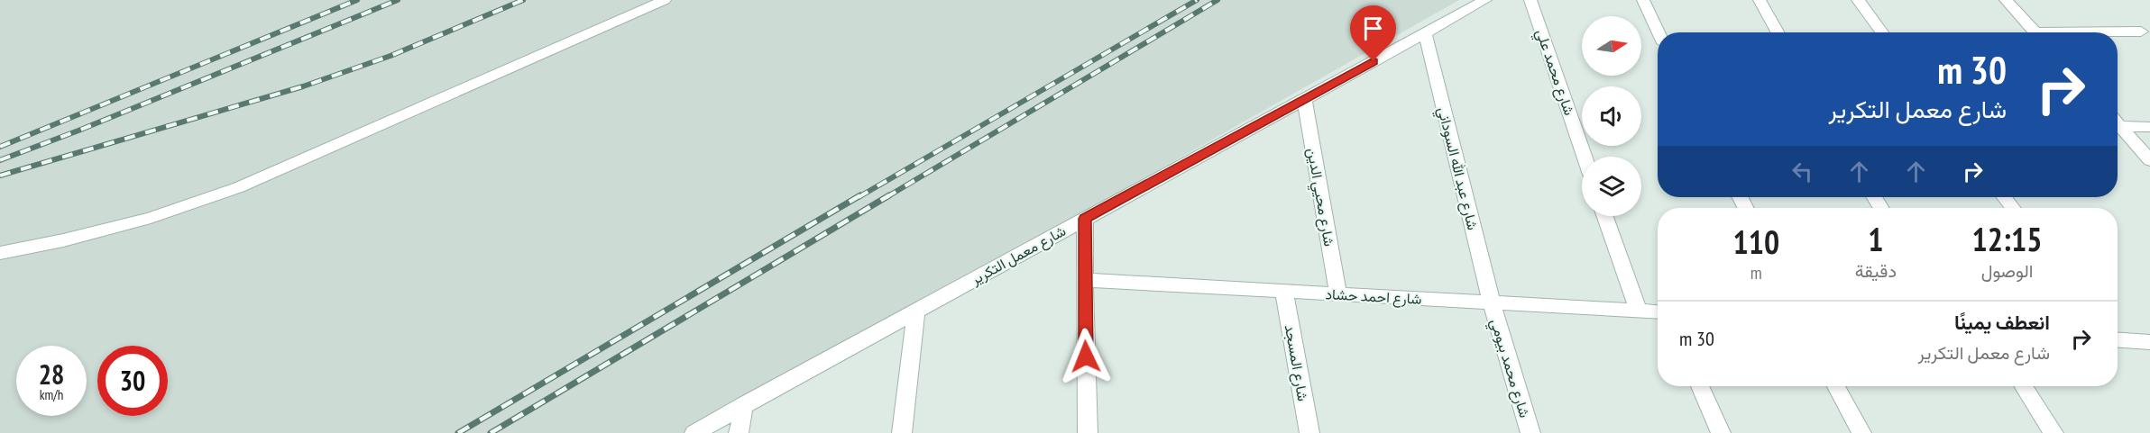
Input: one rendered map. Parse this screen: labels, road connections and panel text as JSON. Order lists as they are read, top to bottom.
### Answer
{
  "streets": {
    "street": [
      "شارع محمد علي",
      "شارع عبد الله السوداني",
      "شارع محيي الدين",
      "شارع معمل التكرير",
      "شارع احمد حشاد",
      "شارع المسجد",
      "شارع محمد بيومي"
    ]
  },
  "crossings": [
    ["شارع عبد الله السوداني", "شارع معمل التكرير"],
    ["شارع عبد الله السوداني", "شارع احمد حشاد"],
    ["شارع عبد الله السوداني", "شارع محمد بيومي"],
    ["شارع محيي الدين", "شارع معمل التكرير"],
    ["شارع محيي الدين", "شارع احمد حشاد"],
    ["شارع احمد حشاد", "شارع المسجد"],
    ["شارع احمد حشاد", "شارع محمد بيومي"]
  ],
  "north": "right",
  "page": {
    "turn": ["30 m", "شارع معمل التكرير"],
    "eta": [
      "12:15",
      "الوصول",
      "1",
      "دقيقة",
      "110",
      "m"
    ],
    "list": [
      {
        "name": "انعطف يمينًا",
        "note": "شارع معمل التكرير",
        "value": "30 m"
      }
    ],
    "speed": "28 km/h",
    "limit": "30"
  }
}
